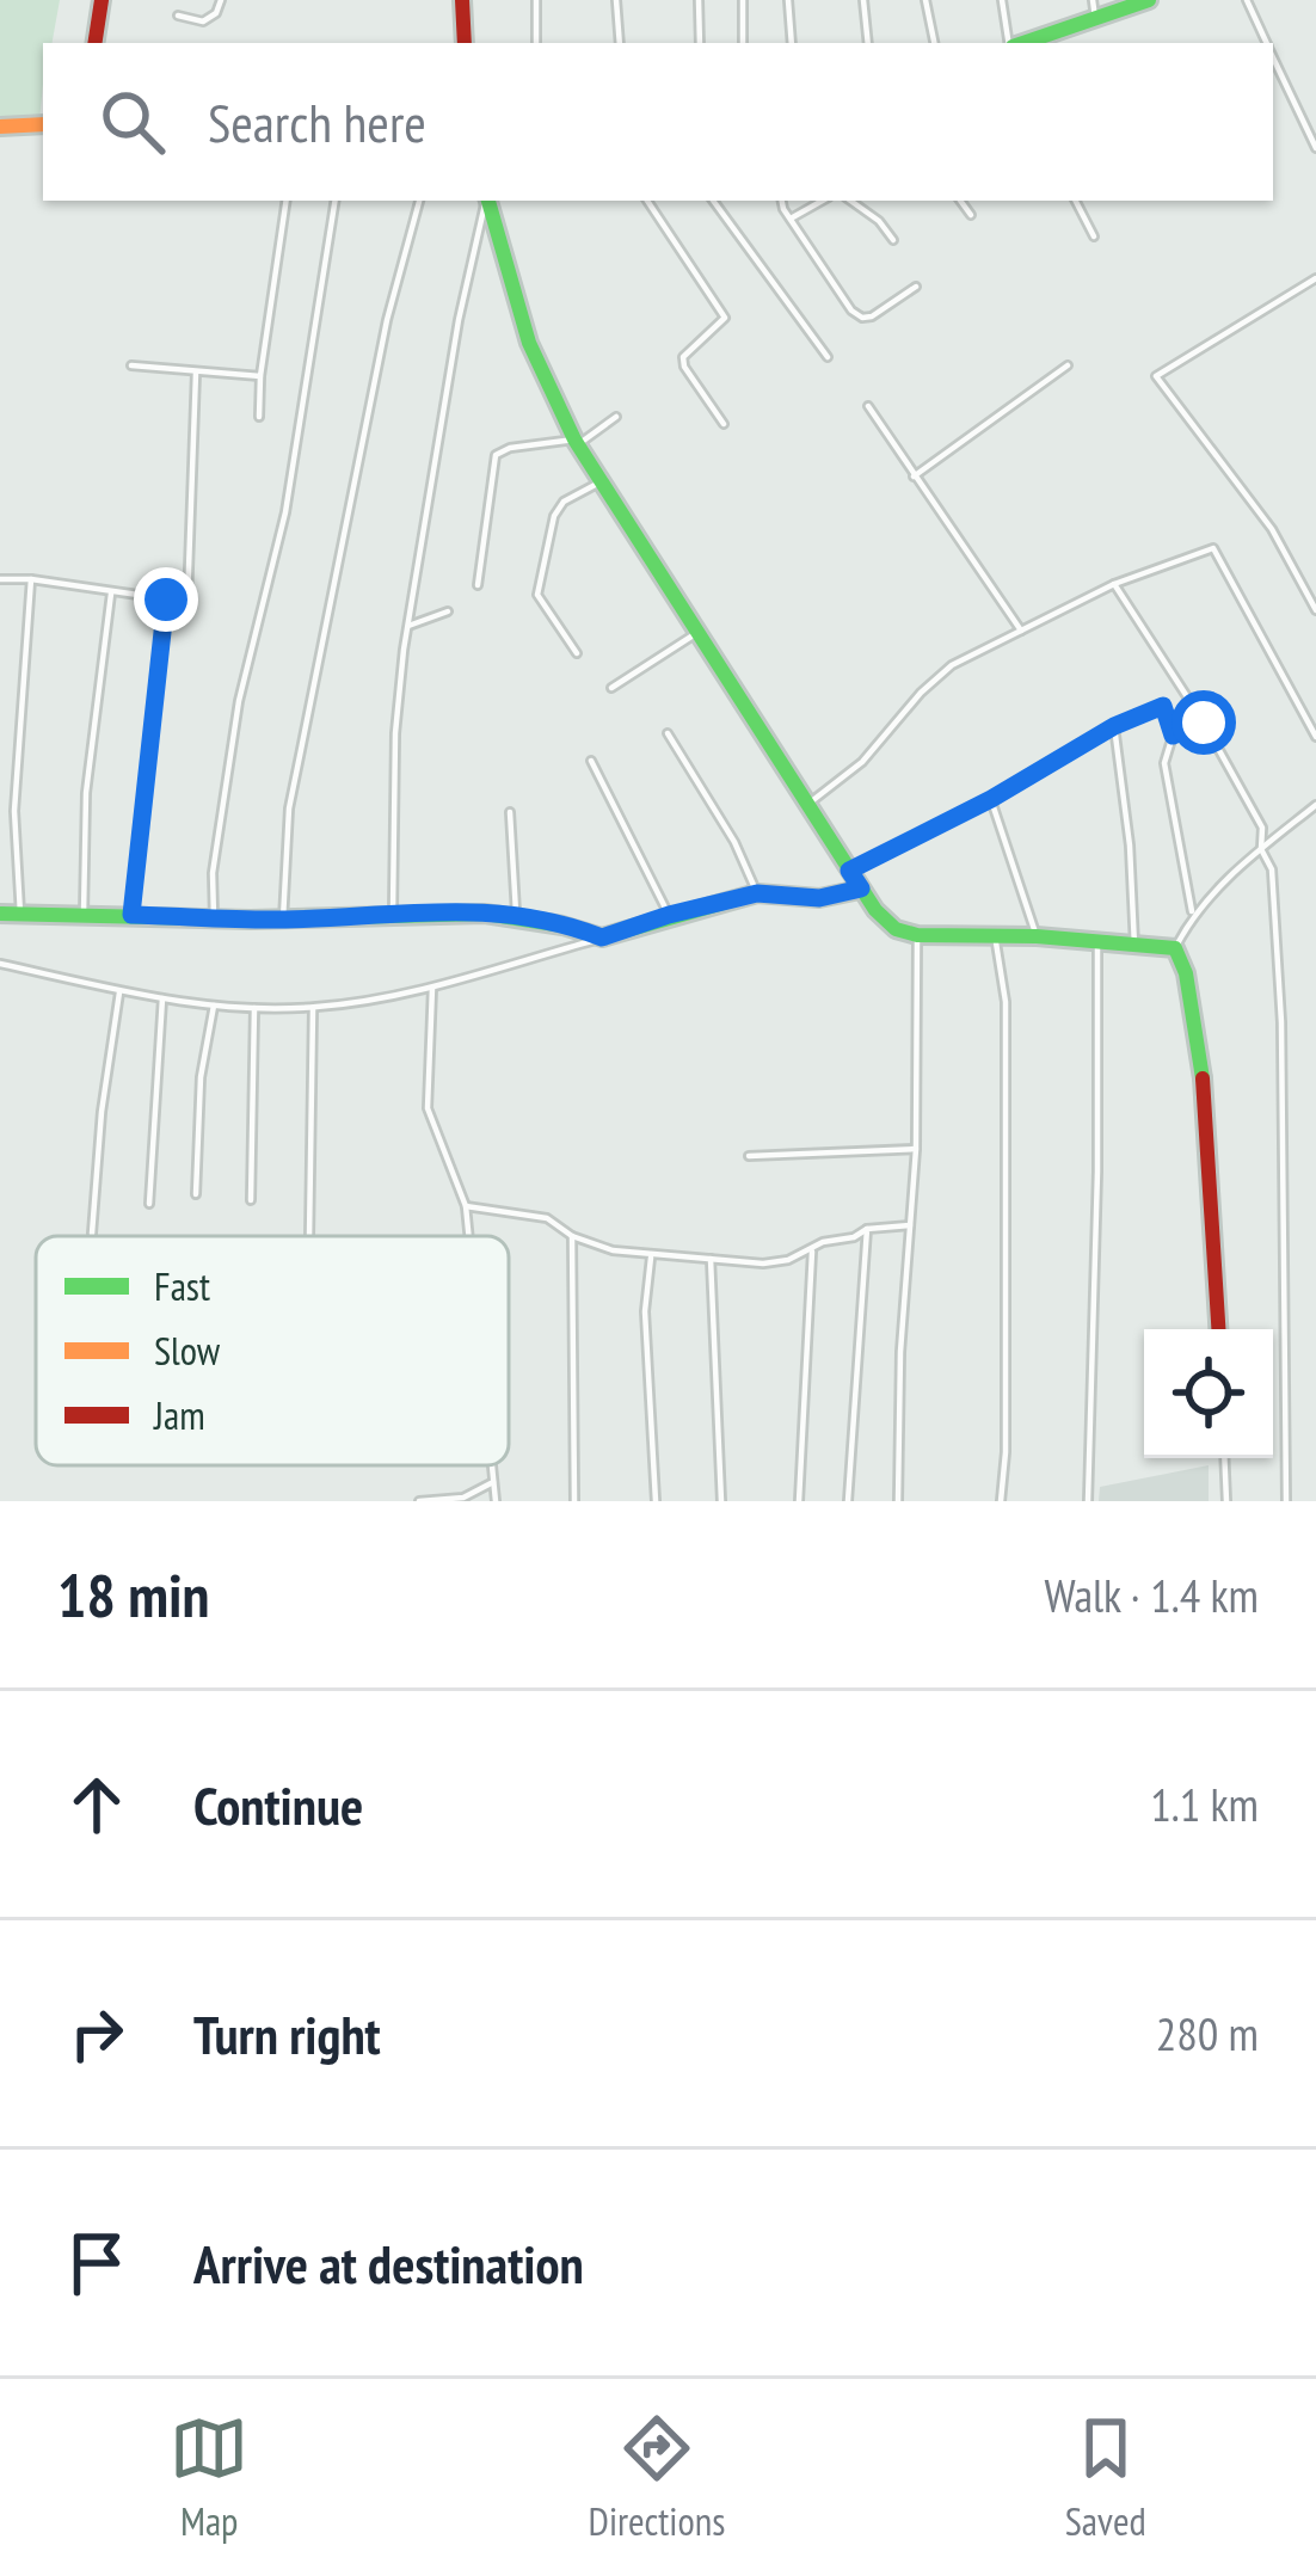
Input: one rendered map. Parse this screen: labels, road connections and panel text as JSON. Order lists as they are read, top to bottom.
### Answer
{
  "legend": ["Fast", "Slow", "Jam"],
  "page": {
    "search": "Search here",
    "heading": ["18 min", "Walk · 1.4 km"],
    "list": [
      ["Continue", "1.1 km"],
      ["Turn right", "280 m"],
      "Arrive at destination"
    ],
    "nav": ["Map", "Directions", "Saved"]
  }
}
